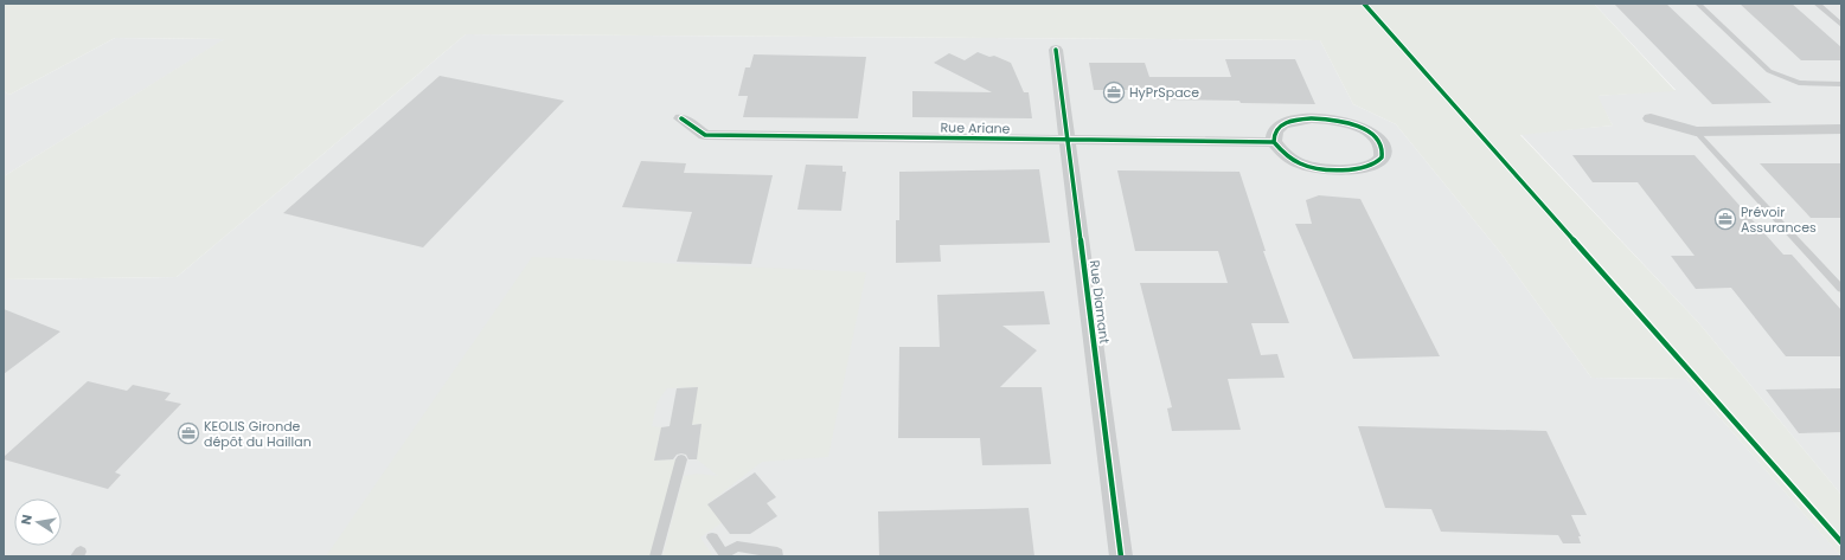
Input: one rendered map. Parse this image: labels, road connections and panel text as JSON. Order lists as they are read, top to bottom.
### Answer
{
  "streets": {
    "street": ["Rue Ariane", "Rue Diamant"]
  },
  "crossings": [
    ["Rue Ariane", "Rue Diamant"]
  ],
  "places": {
    "office": ["HyPrSpace", "Prévoir Assurances", "KEOLIS Gironde dépôt du Haillan"]
  },
  "north": "left"
}
